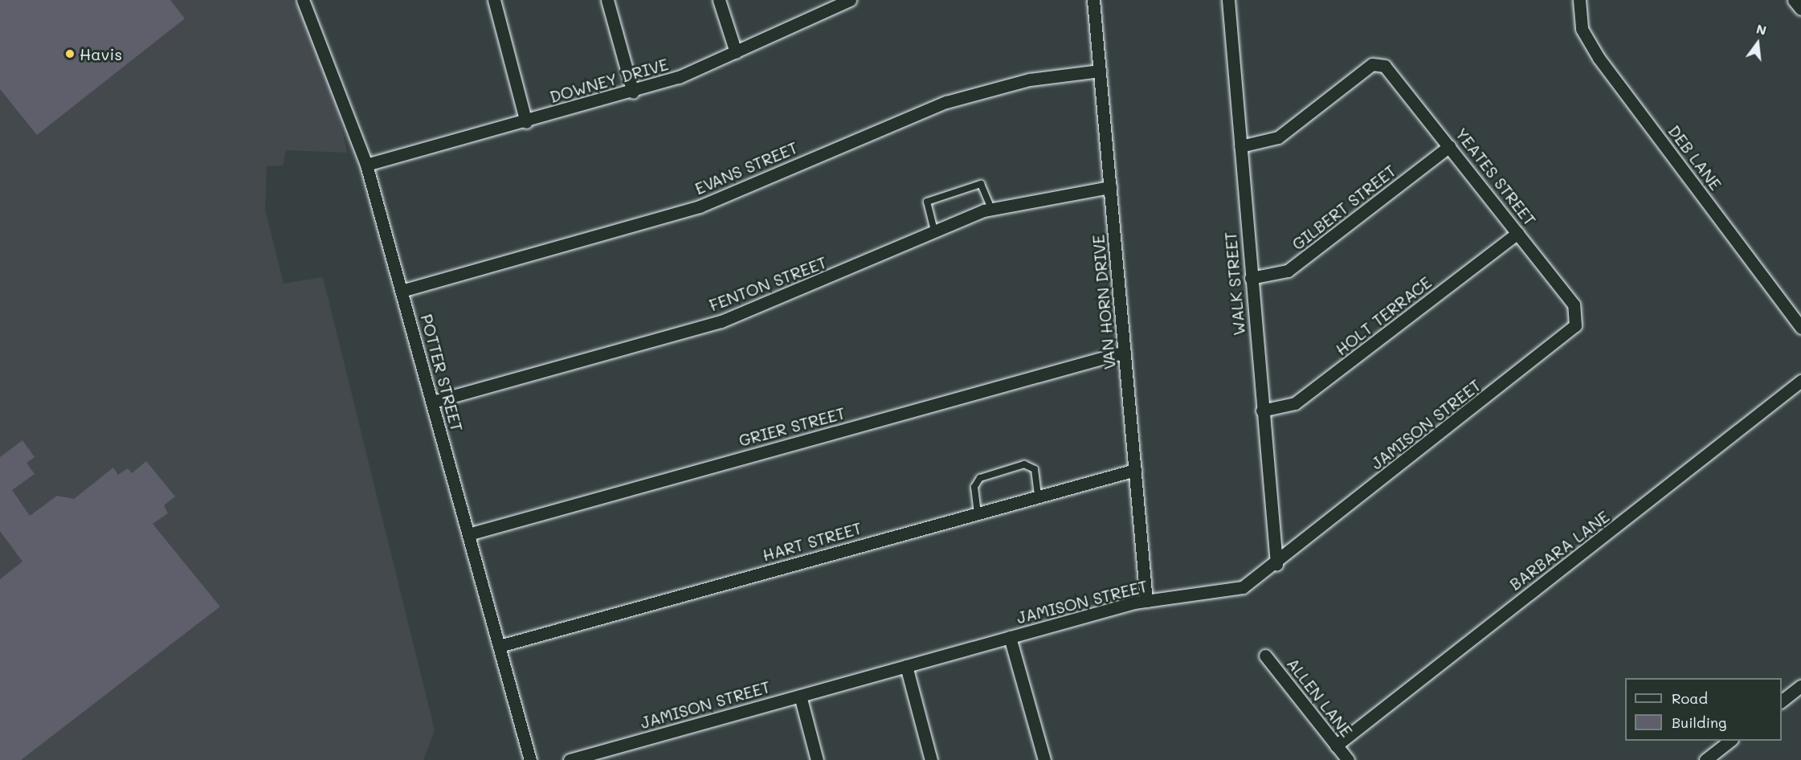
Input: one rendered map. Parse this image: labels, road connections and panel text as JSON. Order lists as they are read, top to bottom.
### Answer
{
  "streets": {
    "street": [
      "DOWNEY DRIVE",
      "DEB LANE",
      "EVANS STREET",
      "YEATES STREET",
      "GILBERT STREET",
      "FENTON STREET",
      "WALK STREET",
      "VAN HORN DRIVE",
      "HOLT TERRACE",
      "POTTER STREET",
      "JAMISON STREET",
      "GRIER STREET",
      "HART STREET",
      "BARBARA LANE",
      "ALLEN LANE"
    ]
  },
  "crossings": [
    ["DOWNEY DRIVE", "POTTER STREET"],
    ["EVANS STREET", "VAN HORN DRIVE"],
    ["EVANS STREET", "POTTER STREET"],
    ["YEATES STREET", "GILBERT STREET"],
    ["YEATES STREET", "WALK STREET"],
    ["YEATES STREET", "HOLT TERRACE"],
    ["YEATES STREET", "JAMISON STREET"],
    ["GILBERT STREET", "WALK STREET"],
    ["FENTON STREET", "VAN HORN DRIVE"],
    ["FENTON STREET", "POTTER STREET"],
    ["WALK STREET", "HOLT TERRACE"],
    ["WALK STREET", "JAMISON STREET"],
    ["VAN HORN DRIVE", "JAMISON STREET"],
    ["VAN HORN DRIVE", "GRIER STREET"],
    ["VAN HORN DRIVE", "HART STREET"],
    ["POTTER STREET", "GRIER STREET"],
    ["POTTER STREET", "HART STREET"],
    ["BARBARA LANE", "ALLEN LANE"]
  ],
  "places": ["Havis"],
  "legend": ["Road", "Building"],
  "north": "top"
}
